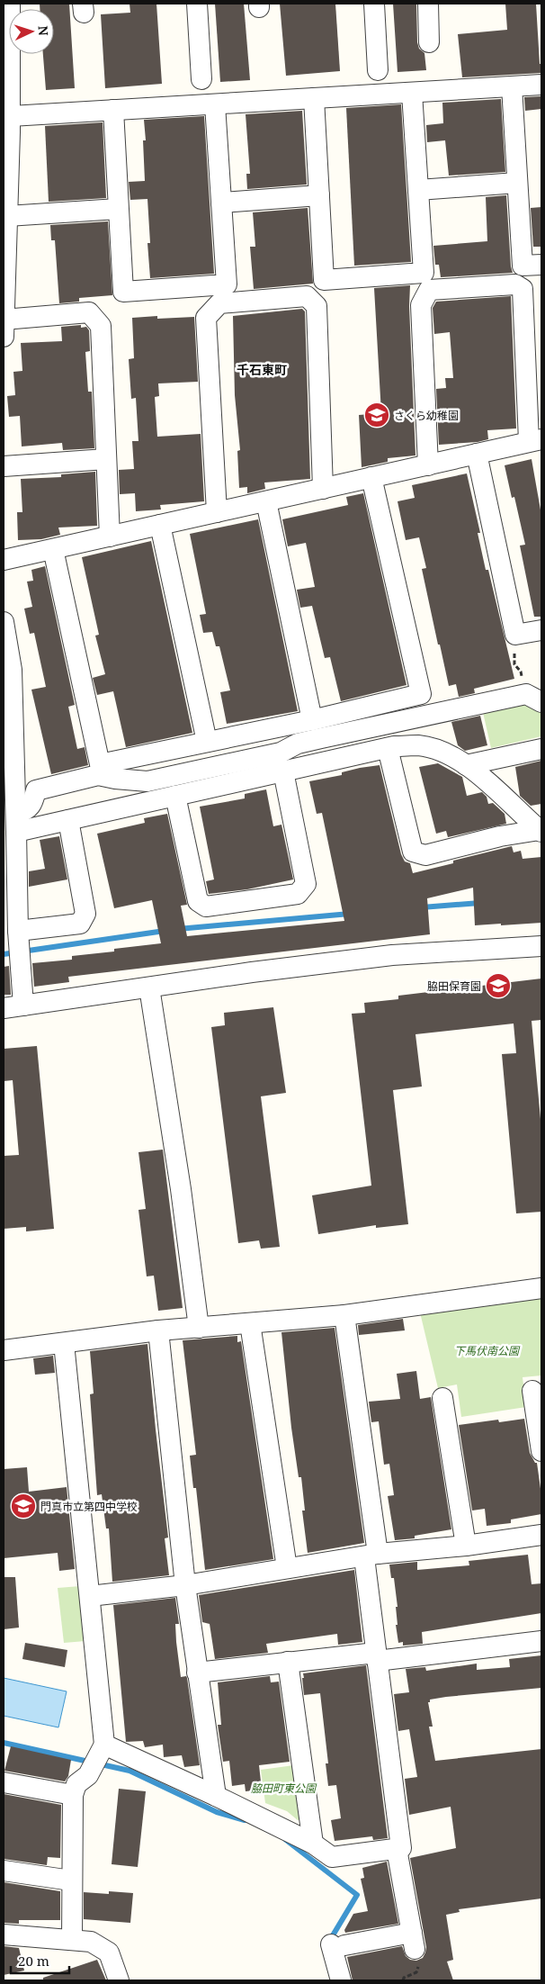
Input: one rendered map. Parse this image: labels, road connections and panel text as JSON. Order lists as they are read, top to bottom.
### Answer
{
  "districts": ["千石東町"],
  "parks": ["下馬伏南公園", "脇田町東公園"],
  "places": {
    "school or university": ["さくら幼稚園", "脇田保育園", "門真市立第四中学校"]
  },
  "scale_bar": "20 m",
  "north": "right"
}
